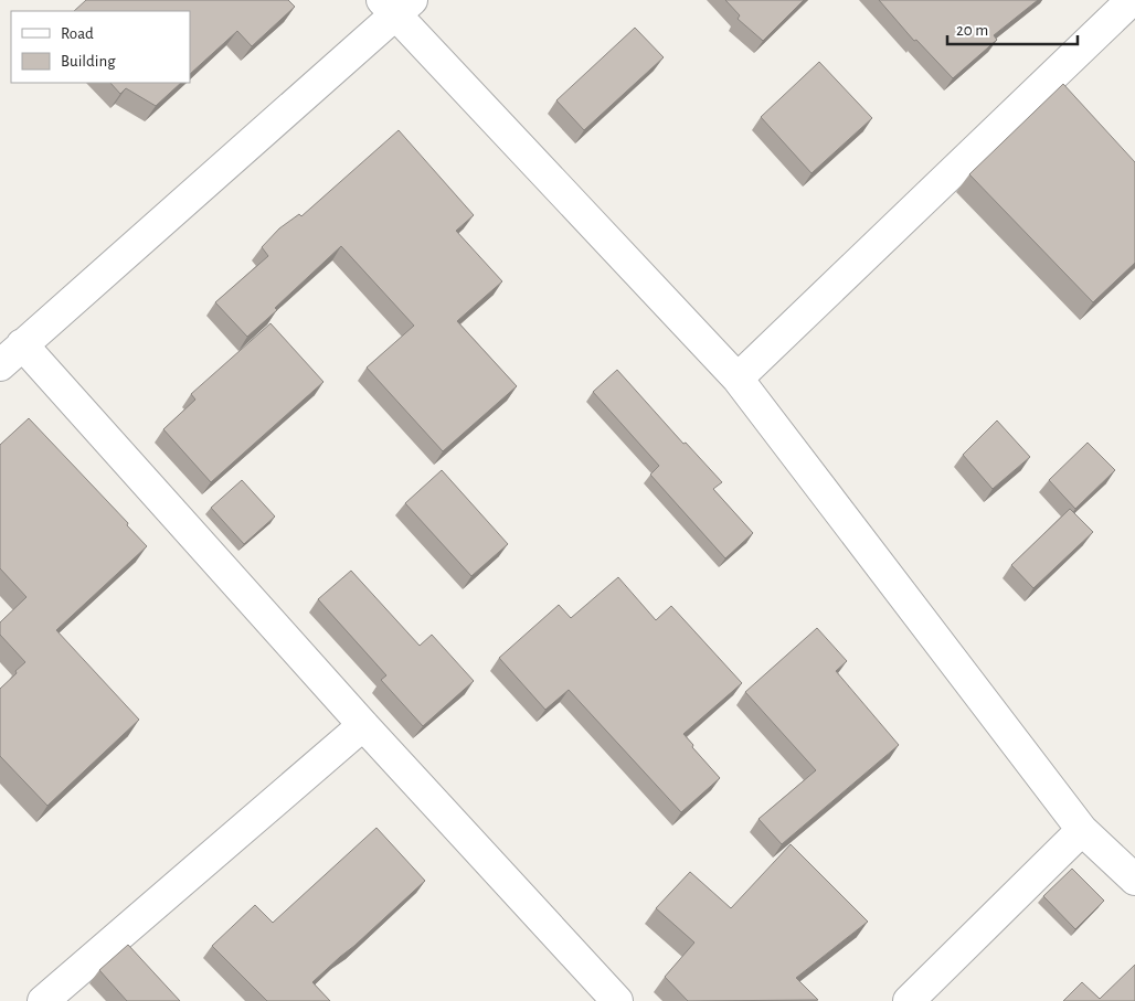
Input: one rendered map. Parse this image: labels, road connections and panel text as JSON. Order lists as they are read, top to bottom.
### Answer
{
  "legend": ["Road", "Building"],
  "scale_bar": "20 m"
}
